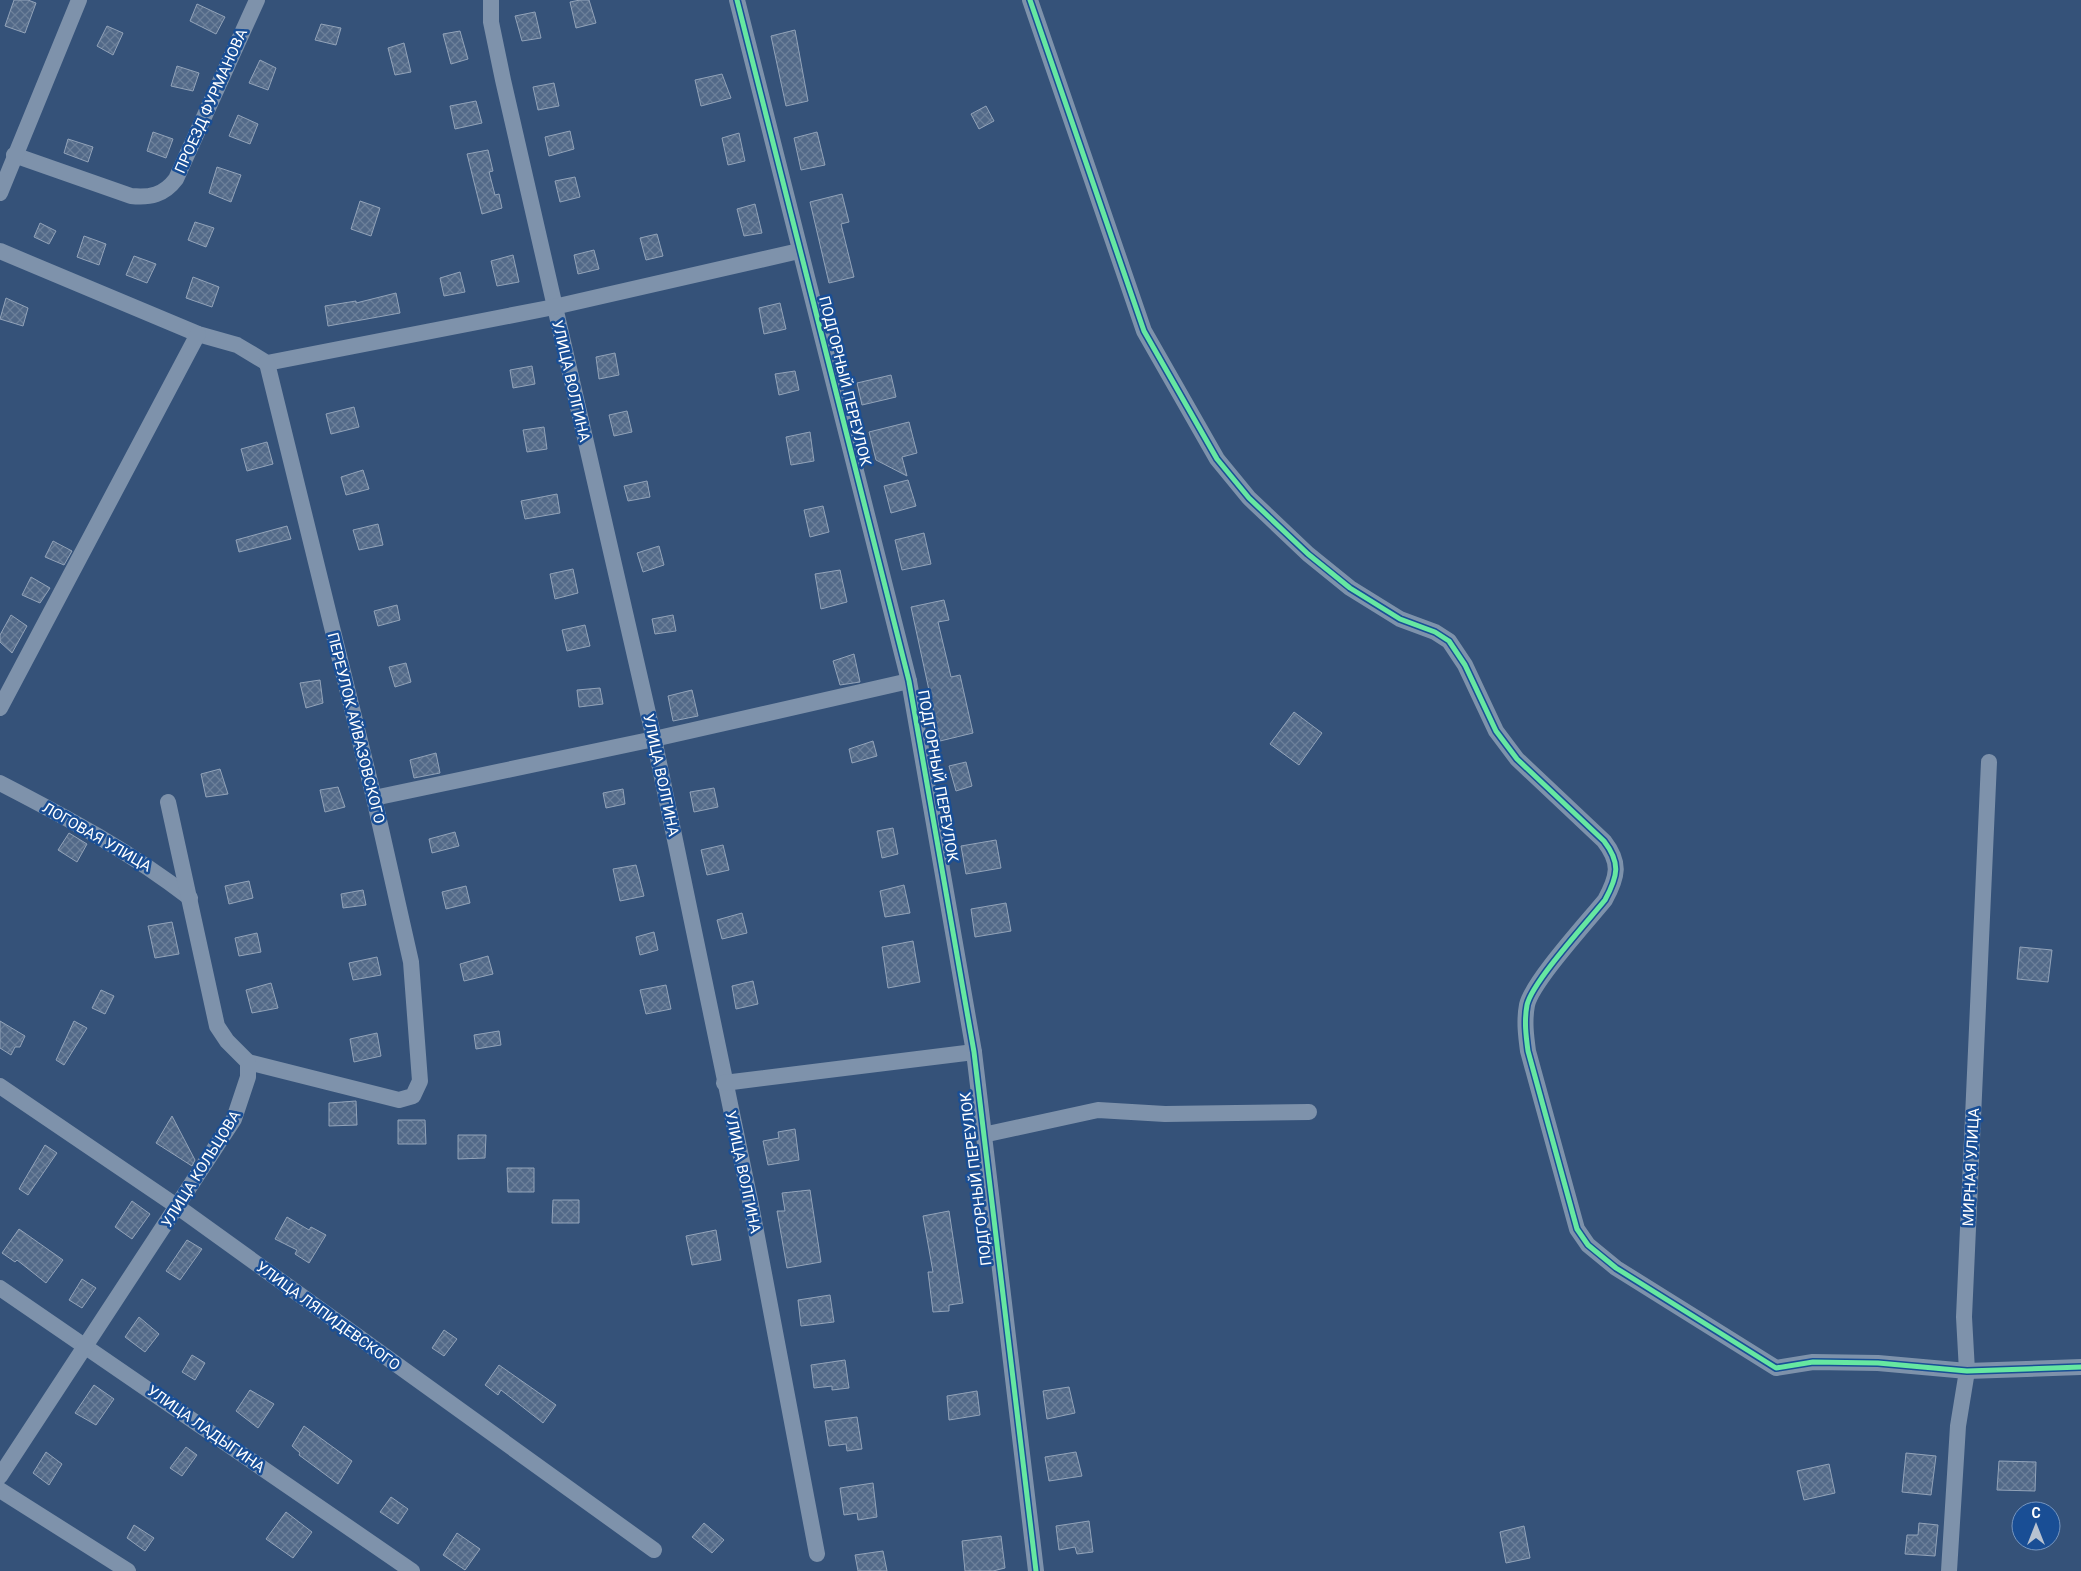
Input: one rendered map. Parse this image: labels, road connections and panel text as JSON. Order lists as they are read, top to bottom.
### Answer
{
  "streets": {
    "street": [
      "ПРОЕЗД ФУРМАНОВА",
      "УЛИЦА ВОЛГИНА",
      "ПОДГОРНЫЙ ПЕРЕУЛОК",
      "ПЕРЕУЛОК АЙВАЗОВСКОГО",
      "ЛОГОВАЯ УЛИЦА",
      "МИРНАЯ УЛИЦА",
      "УЛИЦА КОЛЬЦОВА",
      "УЛИЦА ЛЯПИДЕВСКОГО",
      "УЛИЦА ЛАДЫГИНА"
    ]
  },
  "crossings": [
    ["ПЕРЕУЛОК АЙВАЗОВСКОГО", "УЛИЦА КОЛЬЦОВА"],
    ["УЛИЦА КОЛЬЦОВА", "УЛИЦА ЛЯПИДЕВСКОГО"],
    ["УЛИЦА КОЛЬЦОВА", "УЛИЦА ЛАДЫГИНА"]
  ],
  "north": "top"
}
